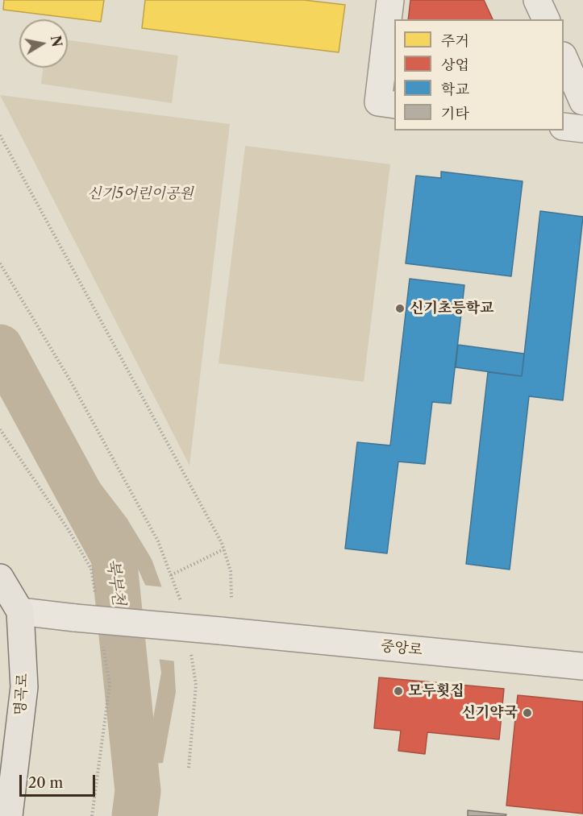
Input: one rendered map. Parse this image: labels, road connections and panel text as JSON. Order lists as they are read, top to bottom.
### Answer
{
  "streets": {
    "main road": ["명곡로"],
    "street": ["중앙로"]
  },
  "crossings": [
    ["중앙로", "명곡로"]
  ],
  "water": ["북부천"],
  "parks": ["신기5어린이공원"],
  "places": ["신기초등학교", "모두횟집", "신기약국"],
  "legend": [
    "주거",
    "상업",
    "학교",
    "기타"
  ],
  "scale_bar": "20 m",
  "north": "right"
}
